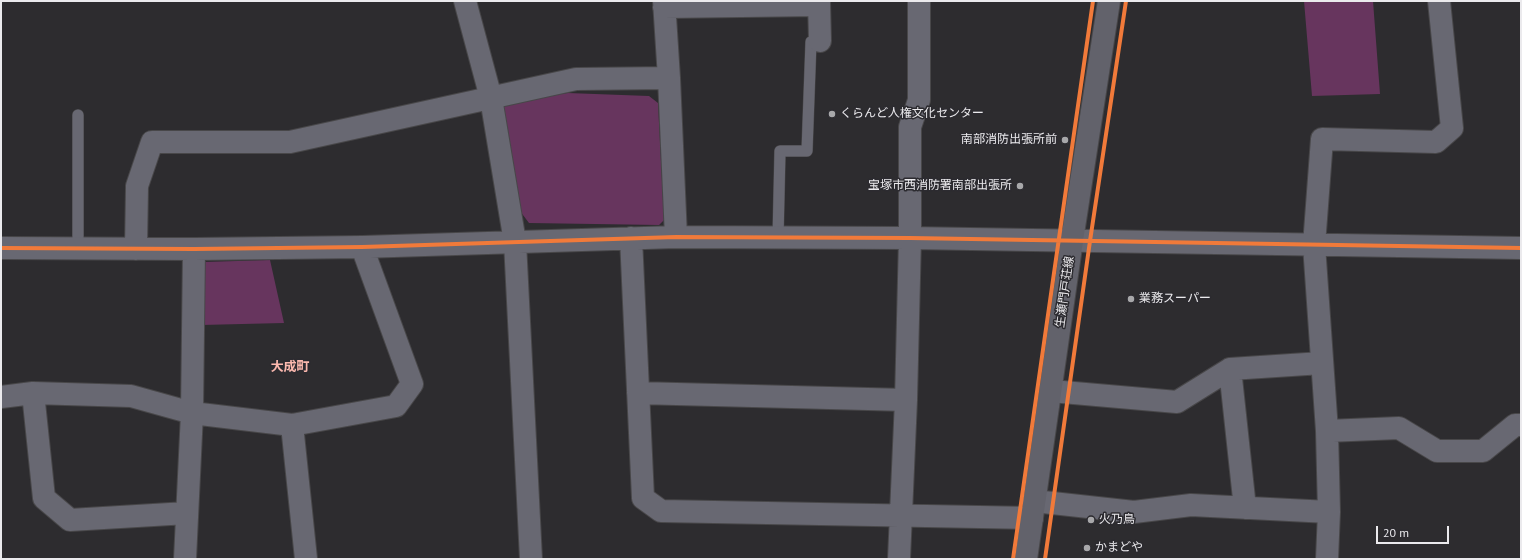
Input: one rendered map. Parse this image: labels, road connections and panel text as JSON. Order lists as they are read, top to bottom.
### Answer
{
  "streets": {
    "main road": ["生瀬門戸荘線"]
  },
  "districts": ["大成町"],
  "places": [
    "くらんど人権文化センター",
    "南部消防出張所前",
    "宝塚市西消防署南部出張所",
    "業務スーパー",
    "火乃鳥",
    "かまどや"
  ],
  "scale_bar": "20 m"
}
